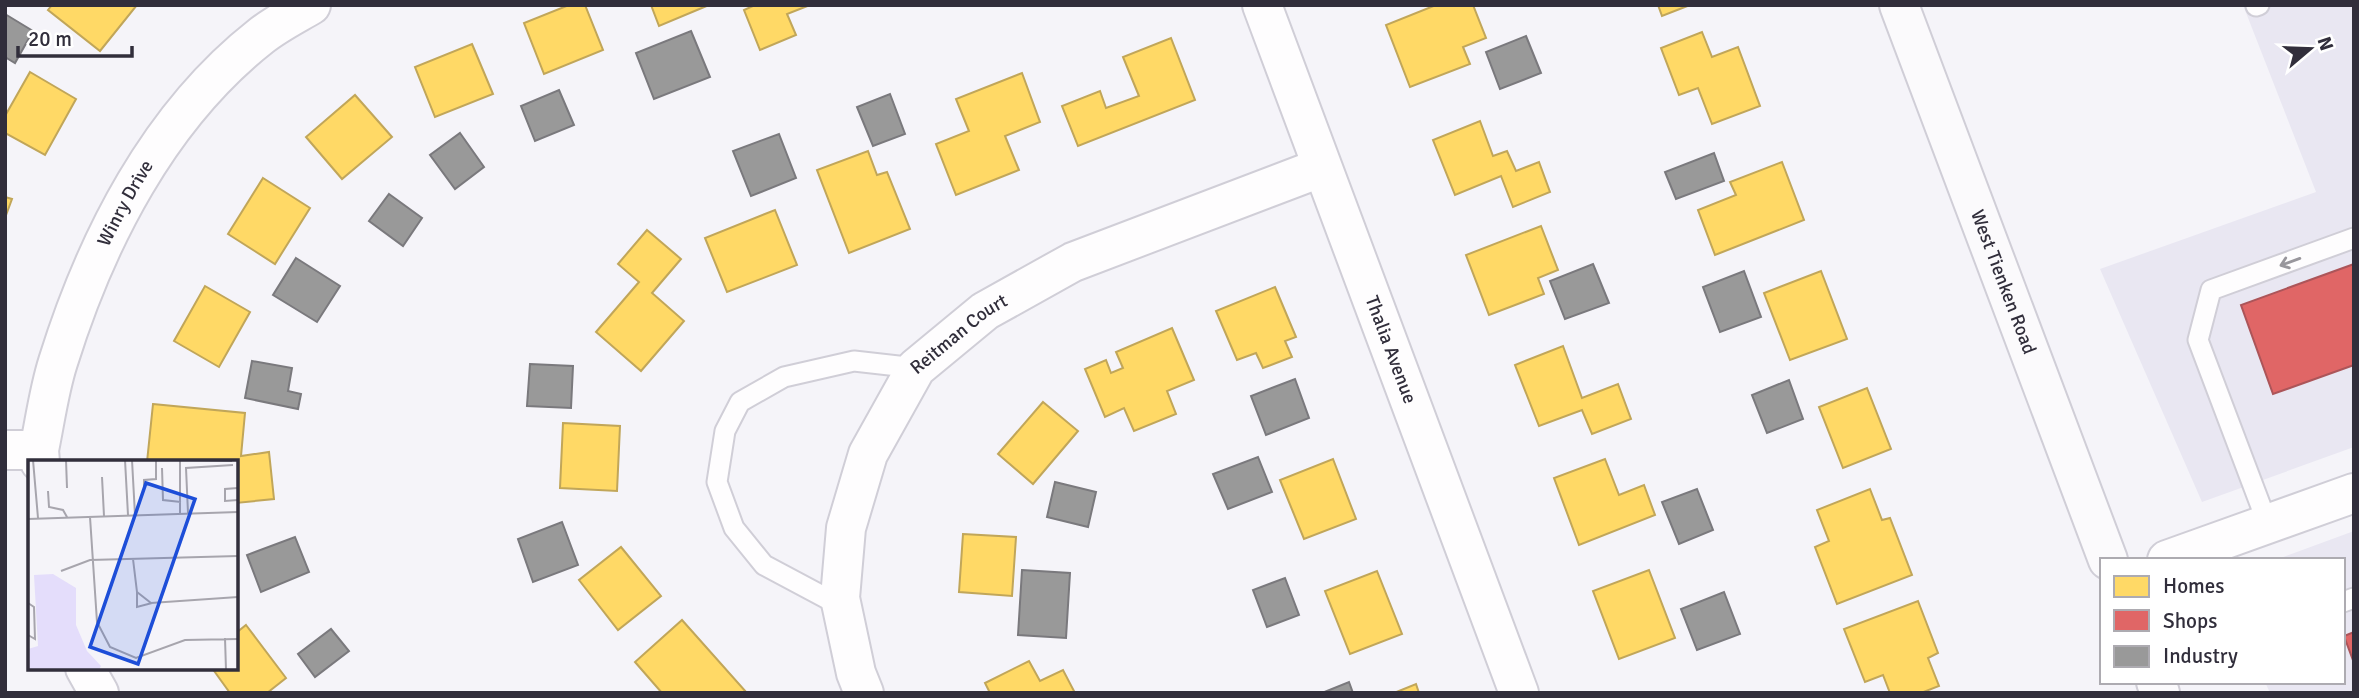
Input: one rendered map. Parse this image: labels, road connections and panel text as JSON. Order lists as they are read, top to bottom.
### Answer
{
  "streets": {
    "main road": ["West Tienken Road"],
    "street": ["Winry Drive", "Reitman Court", "Thalia Avenue"]
  },
  "crossings": [
    ["Reitman Court", "Thalia Avenue"]
  ],
  "legend": ["Homes", "Shops", "Industry"],
  "scale_bar": "20 m",
  "north": "right"
}
